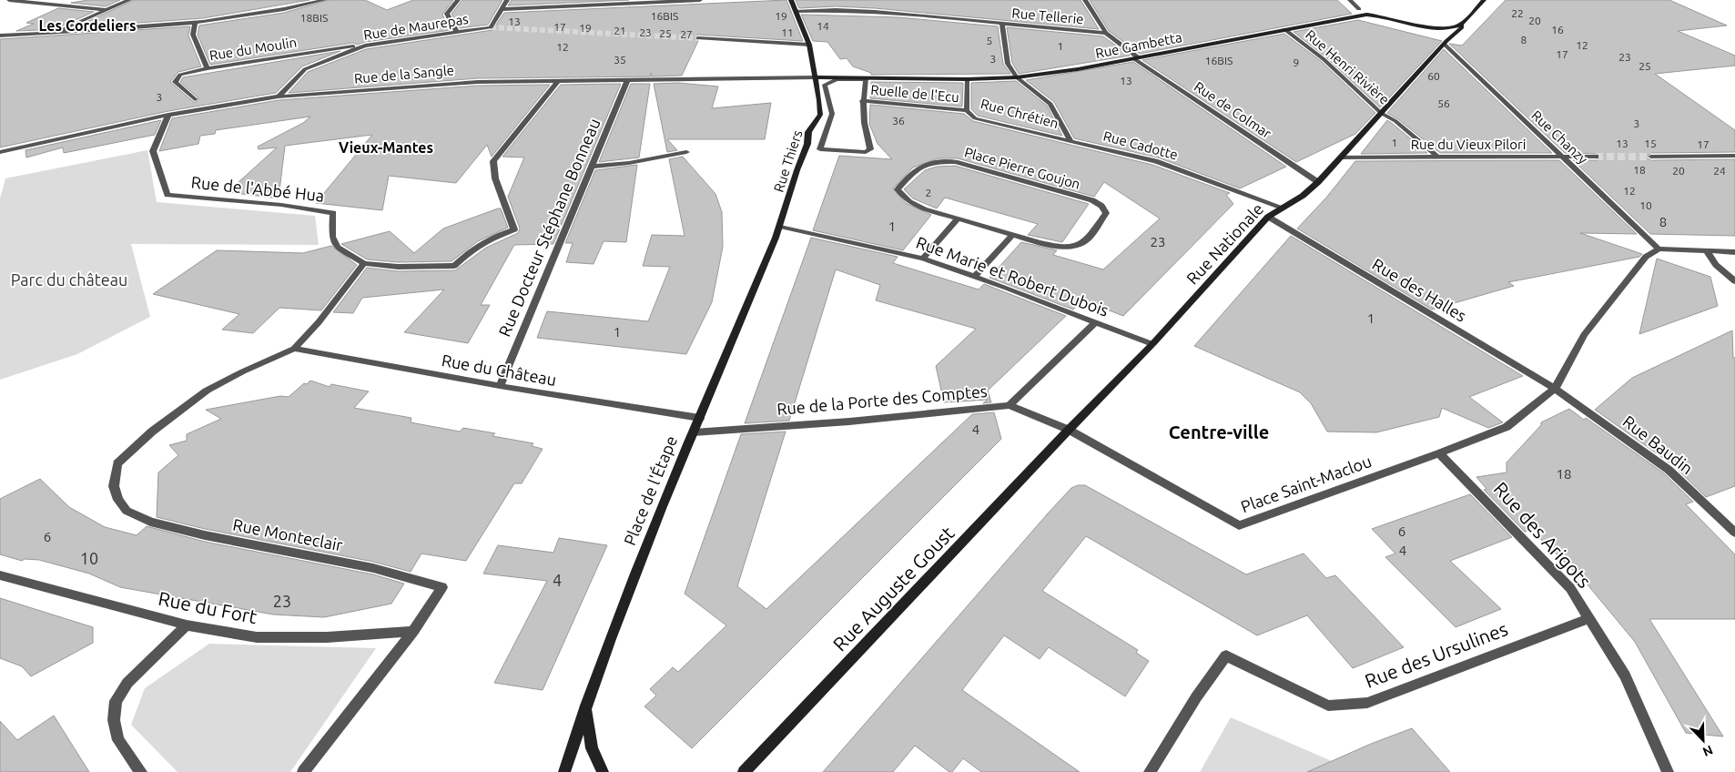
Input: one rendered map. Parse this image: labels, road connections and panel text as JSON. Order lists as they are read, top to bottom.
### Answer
{
  "streets": {
    "main road": [
      "Rue Gambetta",
      "Rue Thiers",
      "Rue Nationale",
      "Place de l'Étape",
      "Rue Auguste Goust"
    ],
    "street": [
      "Rue Tellerie",
      "Rue de Maurepas",
      "Rue du Moulin",
      "Rue Henri Rivière",
      "Rue de la Sangle",
      "Ruelle de l'Ecu",
      "Rue de Colmar",
      "Rue Chrétien",
      "Rue Chanzy",
      "Rue du Vieux Pilori",
      "Rue Cadotte",
      "Place Pierre Goujon",
      "Rue de l'Abbé Hua",
      "Rue Docteur Stéphane Bonneau",
      "Rue Marie et Robert Dubois",
      "Rue des Halles",
      "Rue du Château",
      "Rue de la Porte des Comptes",
      "Rue Baudin",
      "Place Saint-Maclou",
      "Rue Monteclair",
      "Rue des Arigots",
      "Rue du Fort",
      "Rue des Ursulines"
    ]
  },
  "crossings": [
    ["Rue Tellerie", "Rue de Colmar"],
    ["Rue Tellerie", "Rue Thiers"],
    ["Rue de Maurepas", "Rue du Moulin"],
    ["Rue de Maurepas", "Rue de la Sangle"],
    ["Rue Gambetta", "Rue Henri Rivière"],
    ["Rue Gambetta", "Rue de la Sangle"],
    ["Rue Gambetta", "Rue de Colmar"],
    ["Rue Gambetta", "Rue Chrétien"],
    ["Rue Gambetta", "Rue Thiers"],
    ["Rue Gambetta", "Rue Nationale"],
    ["Rue Henri Rivière", "Rue du Vieux Pilori"],
    ["Rue Henri Rivière", "Rue Nationale"],
    ["Rue de la Sangle", "Rue Thiers"],
    ["Rue de la Sangle", "Rue de l'Abbé Hua"],
    ["Rue de la Sangle", "Rue Docteur Stéphane Bonneau"],
    ["Ruelle de l'Ecu", "Rue Chrétien"],
    ["Rue de Colmar", "Rue Nationale"],
    ["Rue Chrétien", "Rue Cadotte"],
    ["Rue Chanzy", "Rue du Vieux Pilori"],
    ["Rue Chanzy", "Rue Nationale"],
    ["Rue du Vieux Pilori", "Rue Nationale"],
    ["Rue Cadotte", "Rue Nationale"],
    ["Rue Thiers", "Rue Marie et Robert Dubois"],
    ["Rue Thiers", "Place de l'Étape"],
    ["Rue Docteur Stéphane Bonneau", "Rue du Château"],
    ["Rue Nationale", "Rue Marie et Robert Dubois"],
    ["Rue Nationale", "Rue des Halles"],
    ["Rue Nationale", "Rue de la Porte des Comptes"],
    ["Rue Nationale", "Place Saint-Maclou"],
    ["Rue Nationale", "Rue Auguste Goust"],
    ["Rue Marie et Robert Dubois", "Place de l'Étape"],
    ["Rue des Halles", "Rue Baudin"],
    ["Rue des Halles", "Place Saint-Maclou"],
    ["Rue du Château", "Place de l'Étape"],
    ["Rue du Château", "Rue Monteclair"],
    ["Rue de la Porte des Comptes", "Place Saint-Maclou"],
    ["Rue de la Porte des Comptes", "Place de l'Étape"],
    ["Rue de la Porte des Comptes", "Rue Auguste Goust"],
    ["Rue Baudin", "Place Saint-Maclou"],
    ["Place Saint-Maclou", "Rue des Arigots"],
    ["Place Saint-Maclou", "Rue Auguste Goust"],
    ["Rue Monteclair", "Rue du Fort"],
    ["Rue des Arigots", "Rue des Ursulines"]
  ],
  "districts": ["Les Cordeliers", "Vieux-Mantes", "Centre-ville"],
  "parks": ["Parc du château"],
  "house_numbers": [
    "22",
    "16BIS",
    "19",
    "18BIS",
    "20",
    "13",
    "14",
    "17",
    "19",
    "16",
    "21",
    "23",
    "11",
    "25",
    "27",
    "8",
    "5",
    "12",
    "1",
    "12",
    "17",
    "23",
    "3",
    "35",
    "16BIS",
    "9",
    "25",
    "60",
    "13",
    "3",
    "56",
    "36",
    "3",
    "1",
    "13",
    "15",
    "17",
    "18",
    "20",
    "24",
    "12",
    "2",
    "10",
    "8",
    "1",
    "23",
    "1",
    "1",
    "4",
    "18",
    "6",
    "6",
    "4",
    "10",
    "4",
    "23"
  ],
  "north": "bottom right"
}
